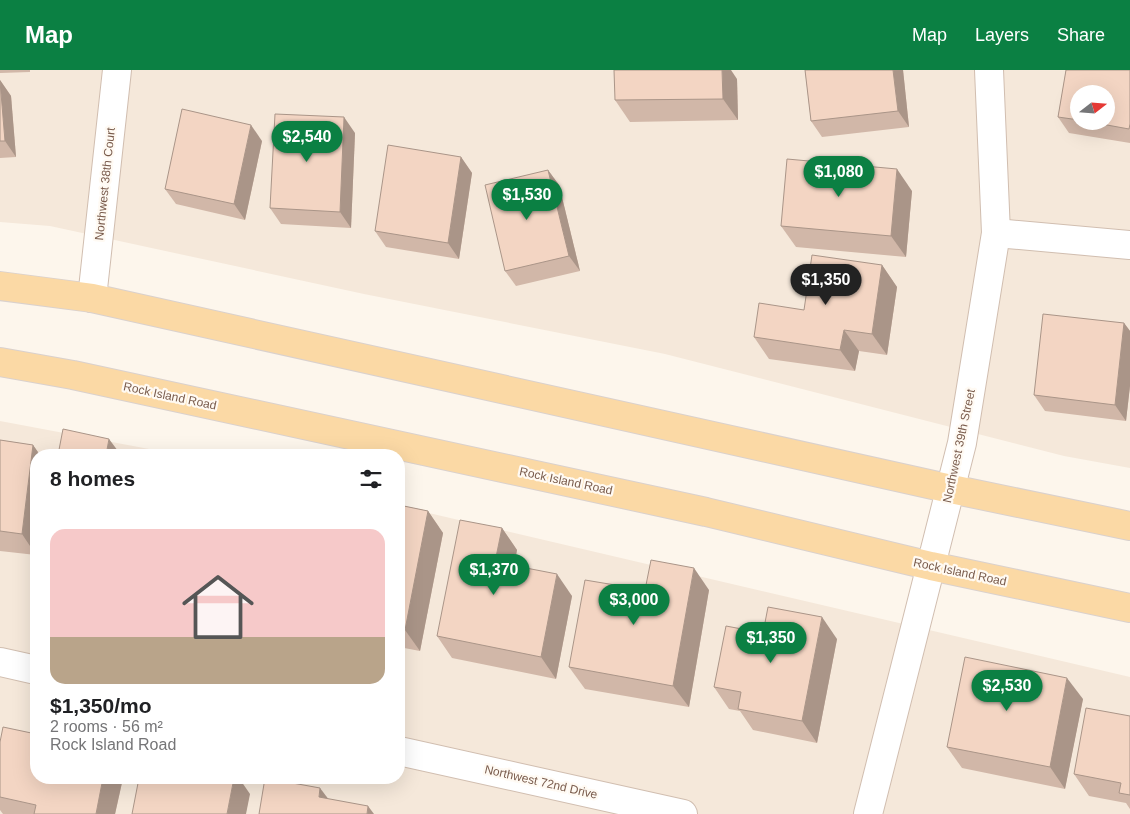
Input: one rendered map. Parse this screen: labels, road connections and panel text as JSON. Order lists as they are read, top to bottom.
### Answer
{
  "streets": {
    "main road": ["Rock Island Road"],
    "street": ["Northwest 38th Court", "Northwest 39th Street", "Northwest 72nd Drive"]
  },
  "crossings": [
    ["Rock Island Road", "Northwest 39th Street"]
  ],
  "north": "right",
  "page": {
    "header": "Map",
    "nav": ["Map", "Layers", "Share"],
    "price": [
      "$2,540",
      "$1,080",
      "$1,530",
      "$1,350",
      "$1,370",
      "$3,000",
      "$1,350",
      "$2,530"
    ],
    "heading": "8 homes",
    "list": [
      {
        "name": "$1,350/mo",
        "note": "2 rooms · 56 m² · Rock Island Road"
      }
    ]
  }
}
